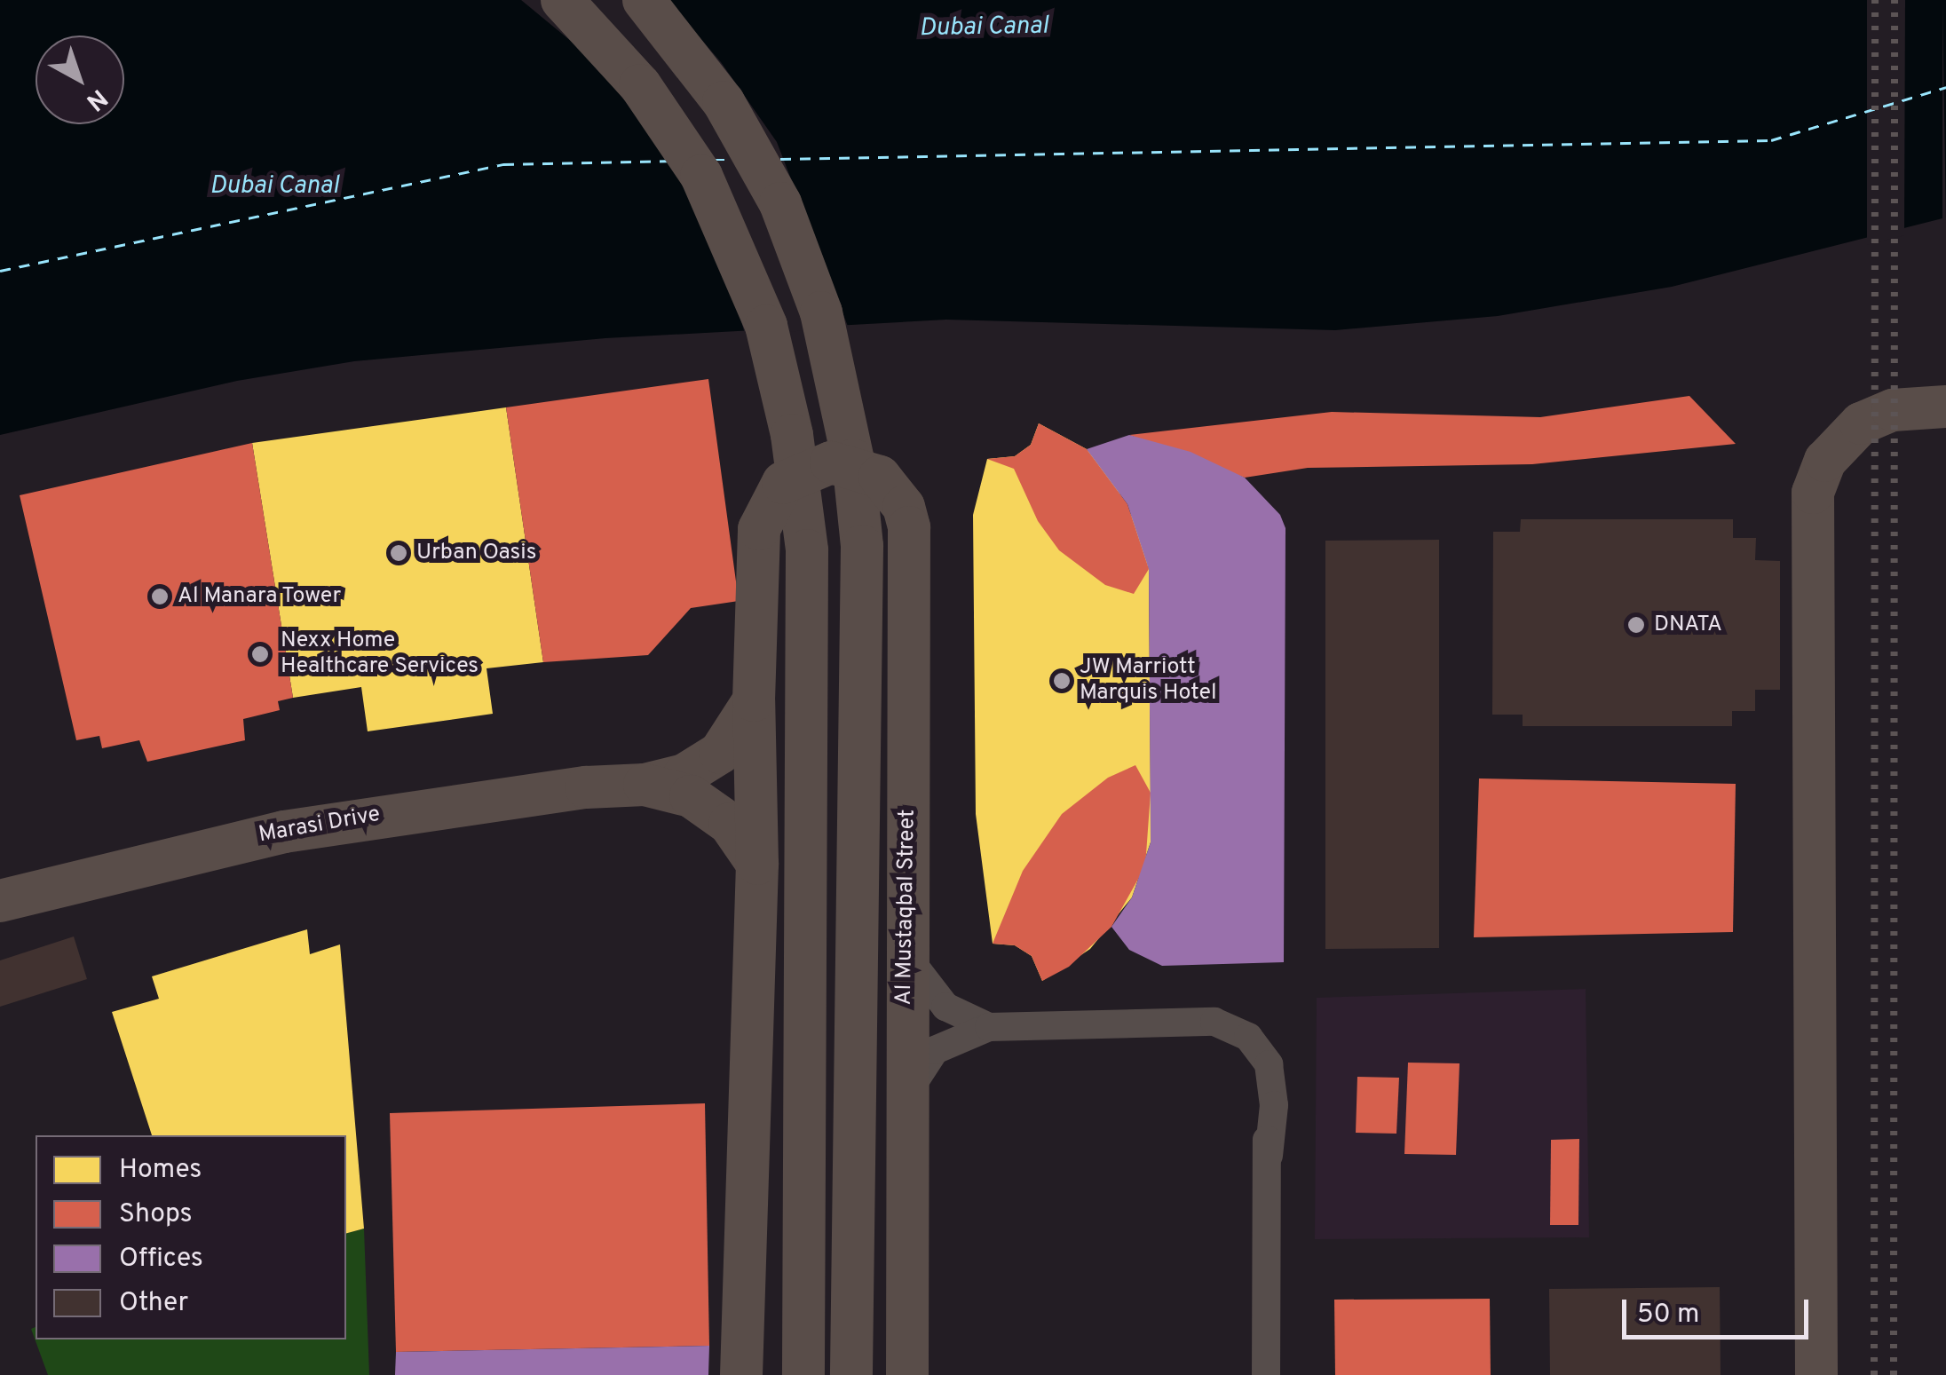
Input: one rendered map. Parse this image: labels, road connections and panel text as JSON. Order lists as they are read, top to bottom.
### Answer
{
  "streets": {
    "street": ["Marasi Drive", "Al Mustaqbal Street"]
  },
  "crossings": [
    ["Marasi Drive", "Al Mustaqbal Street"]
  ],
  "water": ["Dubai Canal"],
  "places": [
    "Urban Oasis",
    "Al Manara Tower",
    "DNATA",
    "Nexx Home Healthcare Services",
    "JW Marriott Marquis Hotel"
  ],
  "legend": [
    "Homes",
    "Shops",
    "Offices",
    "Other"
  ],
  "scale_bar": "50 m",
  "north": "bottom right"
}
